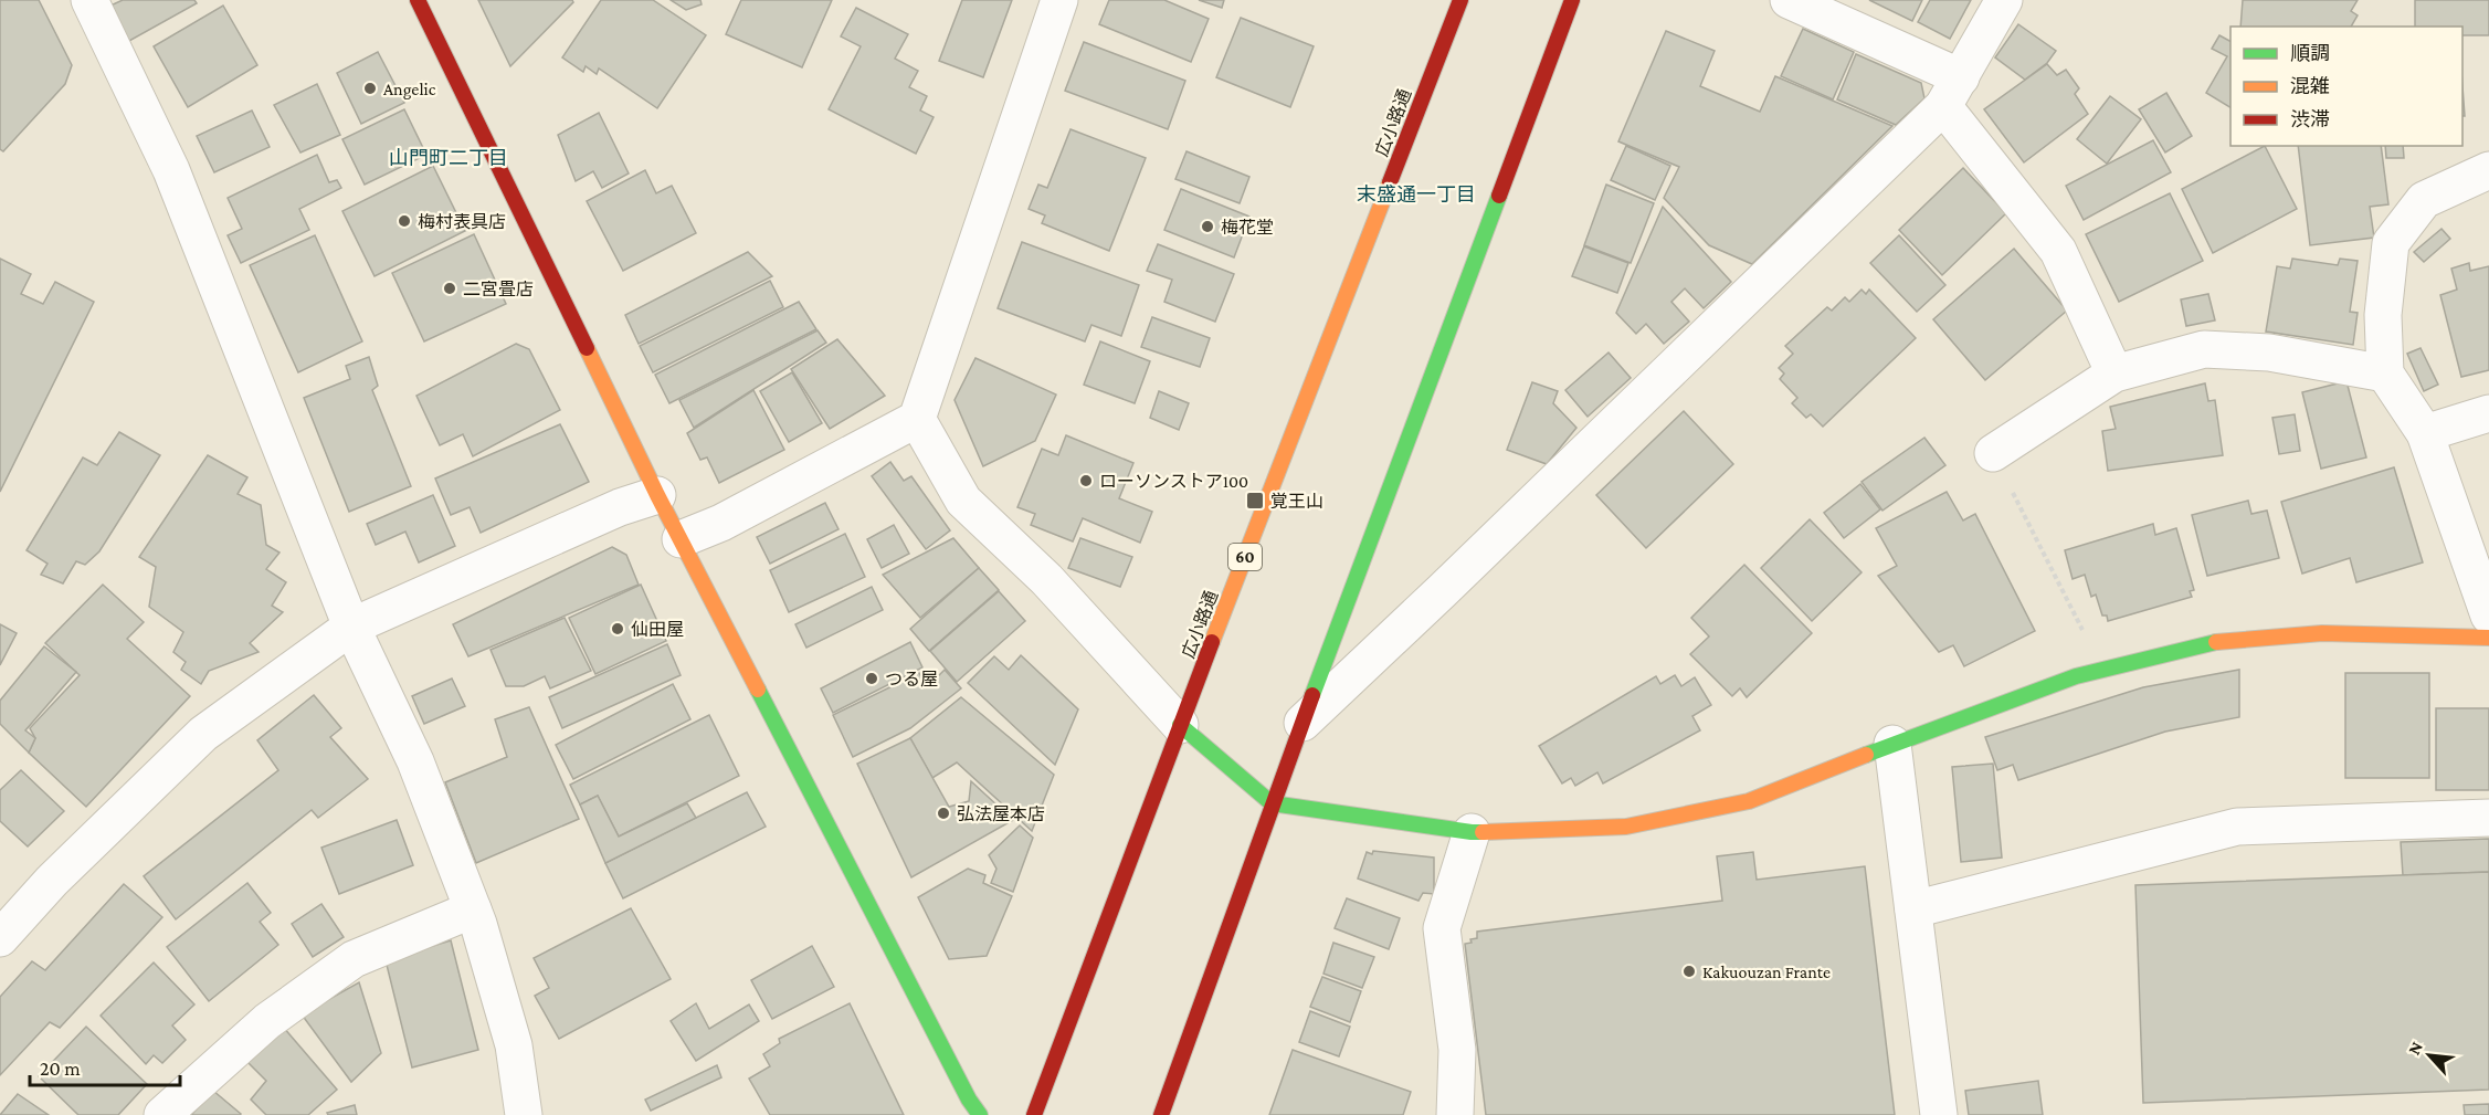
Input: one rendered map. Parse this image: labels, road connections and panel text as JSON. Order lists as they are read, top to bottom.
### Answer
{
  "streets": {
    "street": ["広小路通", "60"]
  },
  "districts": ["山門町二丁目", "末盛通一丁目"],
  "places": {
    "other": [
      "Angelic",
      "梅村表具店",
      "梅花堂",
      "二宮畳店",
      "ローソンストア100",
      "仙田屋",
      "つる屋",
      "弘法屋本店",
      "Kakuouzan Frante"
    ],
    "transit": ["覚王山"]
  },
  "legend": ["順調", "混雑", "渋滞"],
  "scale_bar": "20 m",
  "north": "top left"
}
